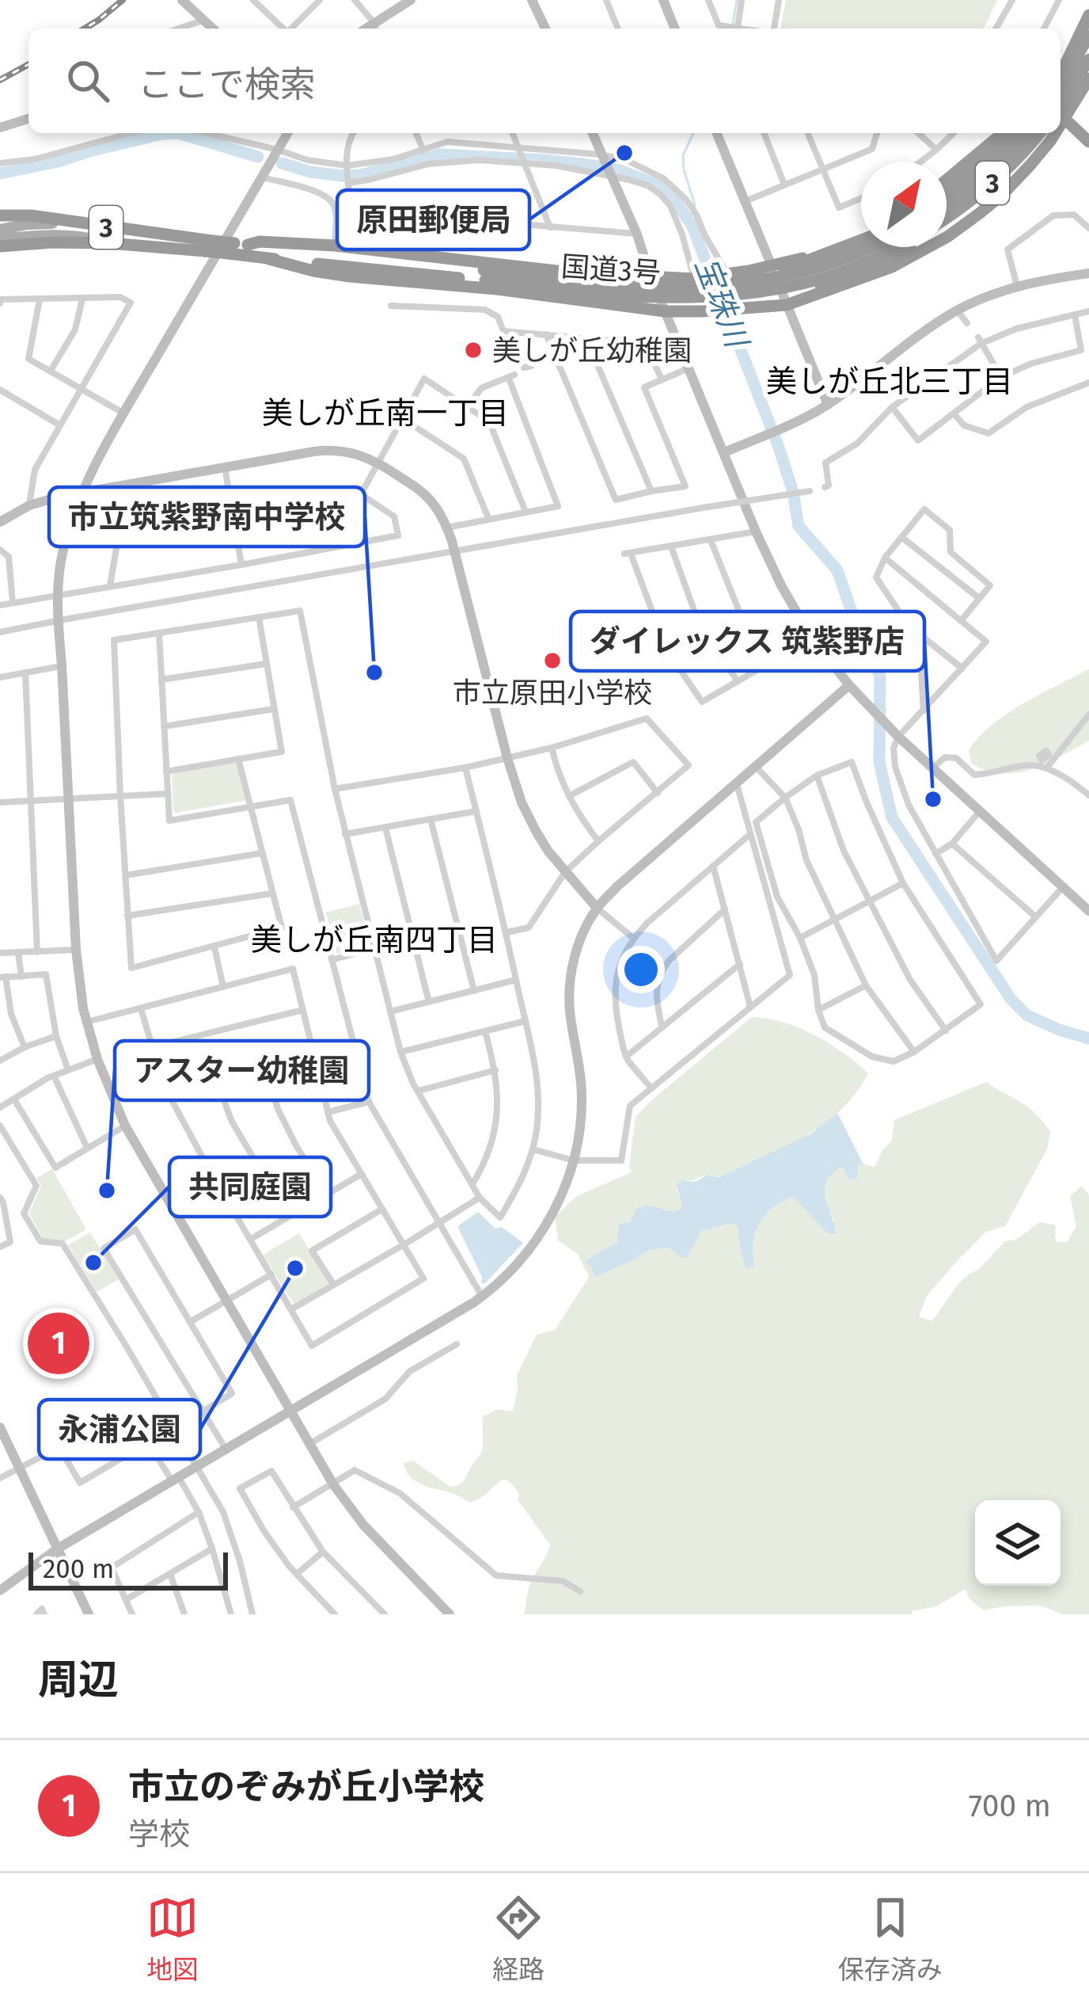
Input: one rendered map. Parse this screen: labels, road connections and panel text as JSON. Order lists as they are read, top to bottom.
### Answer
{
  "streets": {
    "highway": ["3", "国道3号"]
  },
  "districts": ["美しが丘北三丁目", "美しが丘南一丁目", "美しが丘南四丁目"],
  "water": ["宝珠川"],
  "places": [
    "原田郵便局",
    "美しが丘幼稚園",
    "市立原田小学校",
    "市立筑紫野南中学校",
    "ダイレックス 筑紫野店",
    "アスター幼稚園",
    "共同庭園",
    "永浦公園"
  ],
  "scale_bar": "200 m",
  "north": "top right",
  "page": {
    "search": "ここで検索",
    "pins": "1",
    "scale": "200 m",
    "heading": "周辺",
    "list": [
      {
        "mark": "1",
        "name": "市立のぞみが丘小学校",
        "note": "学校",
        "value": "700 m"
      }
    ],
    "nav": ["地図", "経路", "保存済み"]
  }
}
